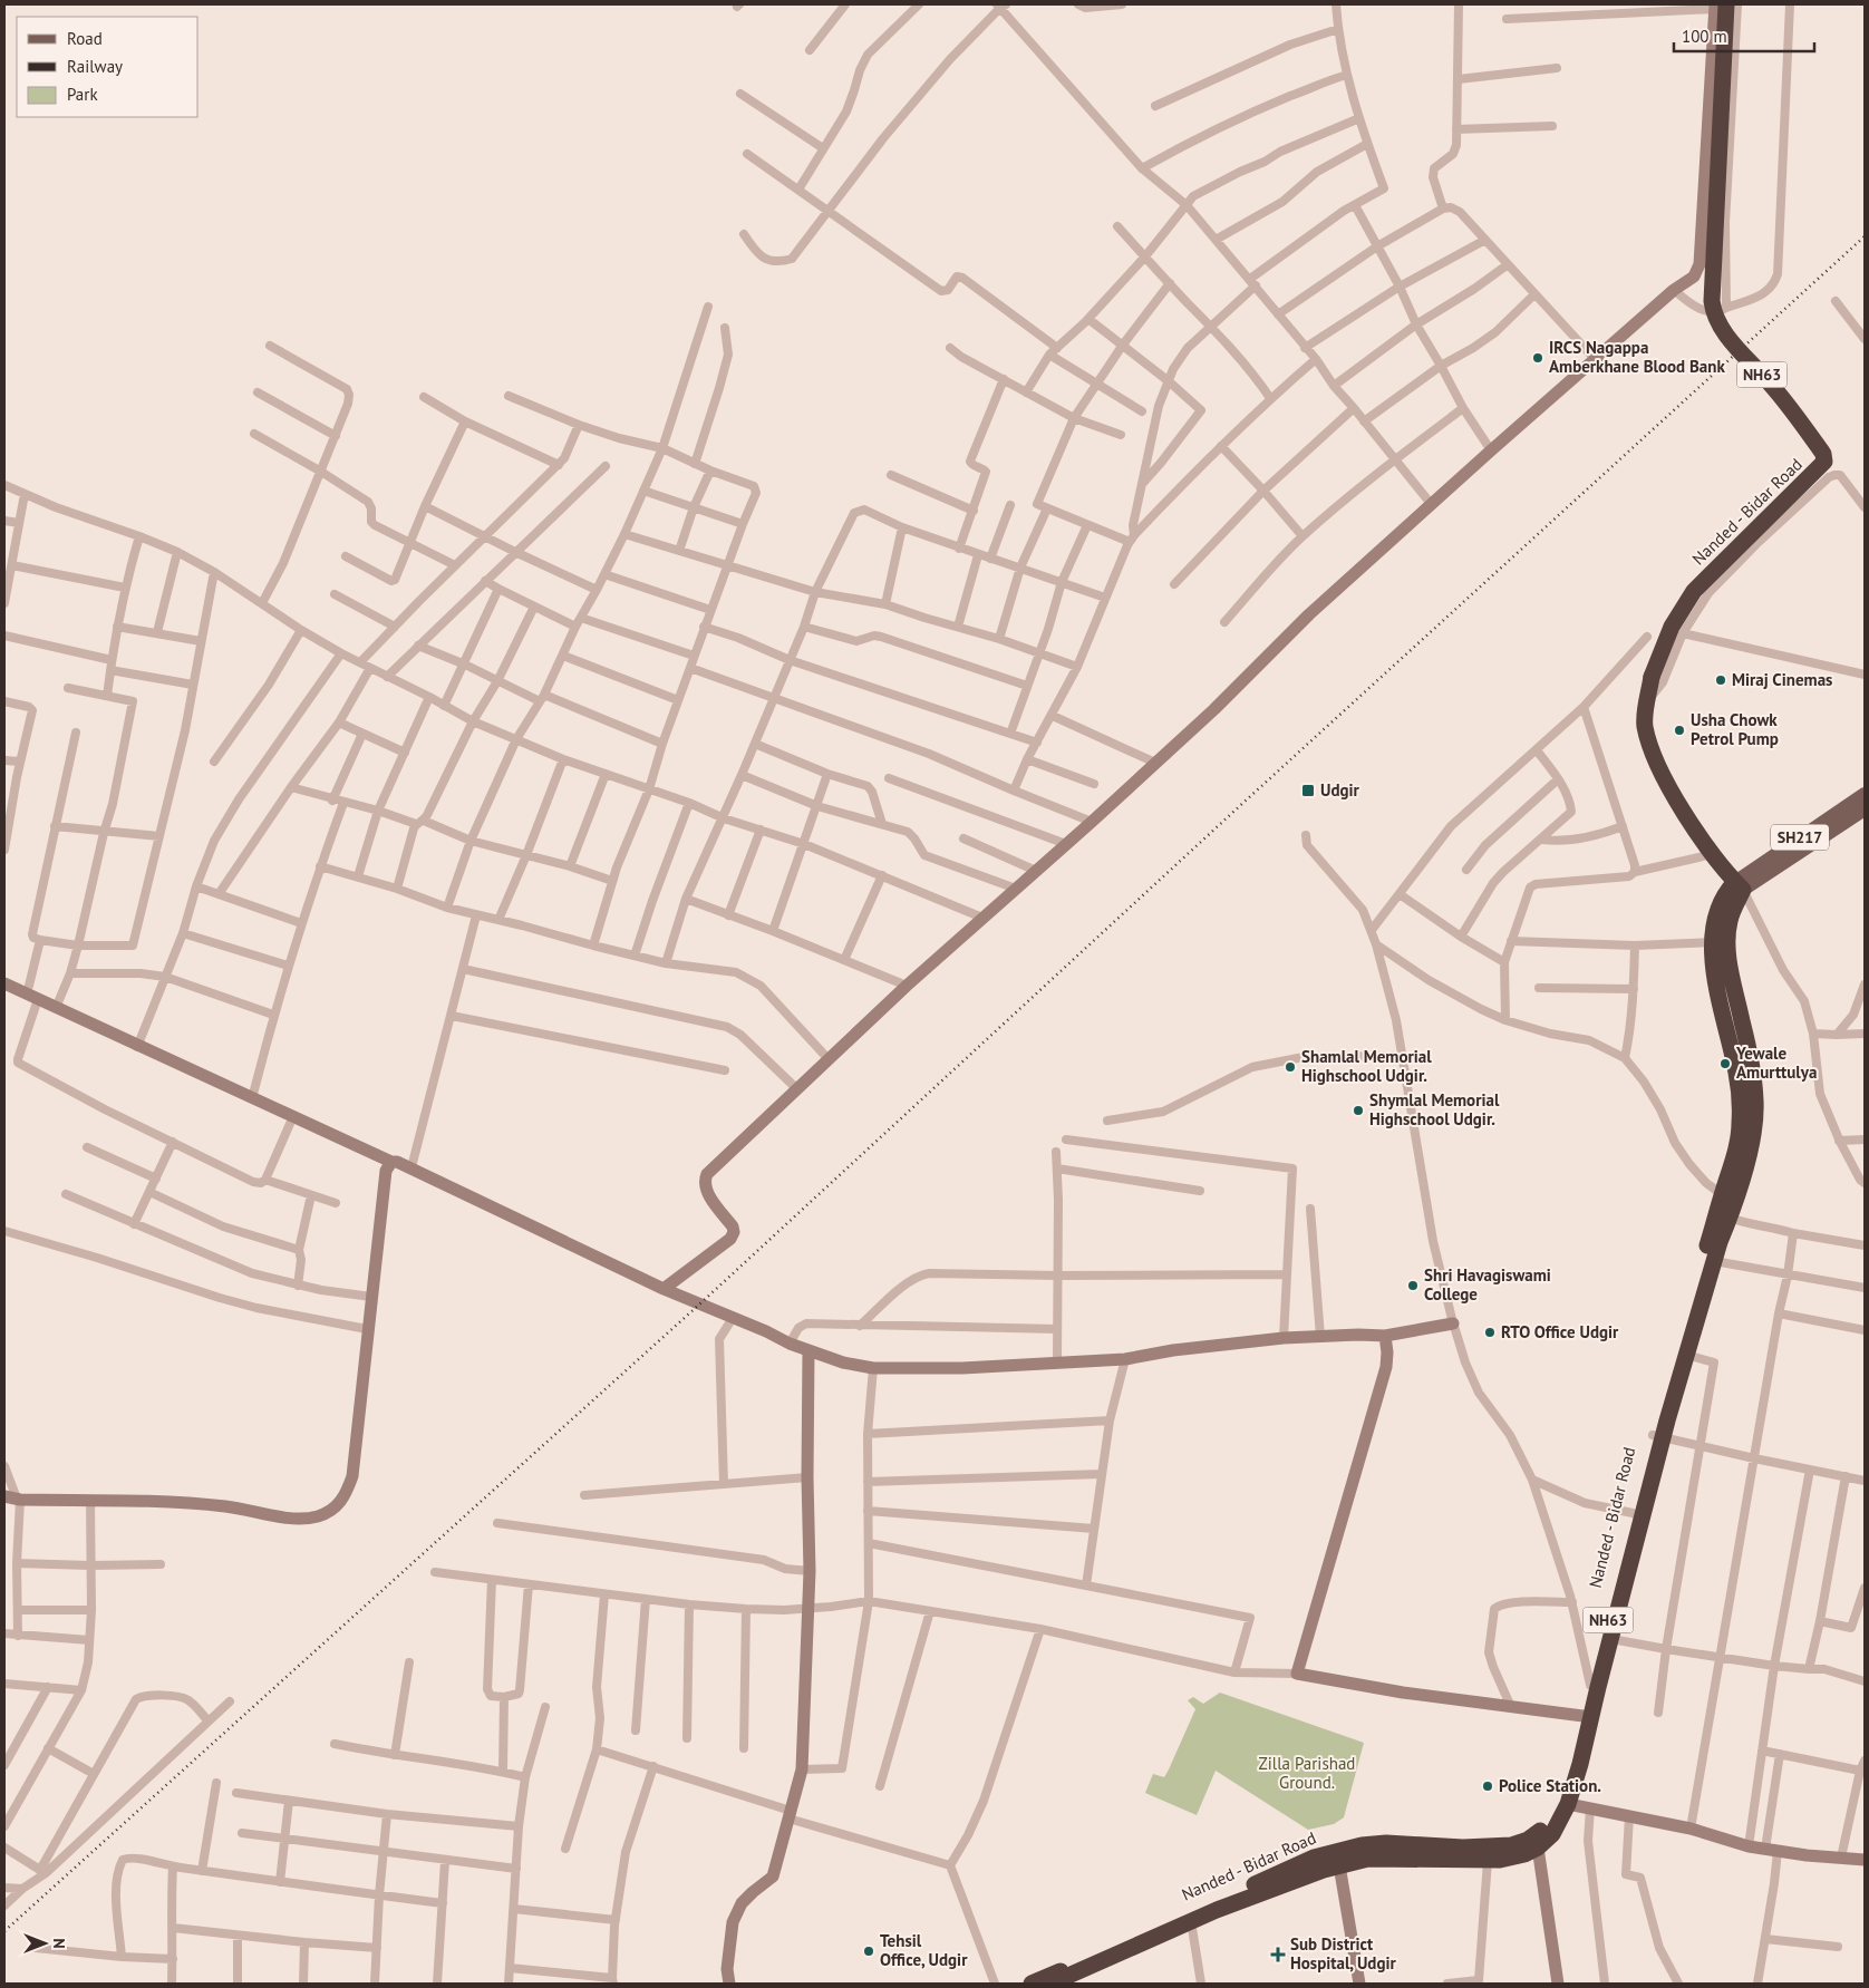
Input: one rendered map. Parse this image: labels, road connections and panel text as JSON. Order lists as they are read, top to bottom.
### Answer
{
  "streets": {
    "highway": ["NH63", "Nanded - Bidar Road"],
    "main road": ["SH217"]
  },
  "crossings": [
    ["Nanded - Bidar Road", "SH217"]
  ],
  "parks": ["Zilla Parishad Ground."],
  "places": {
    "other": [
      "IRCS Nagappa Amberkhane Blood Bank",
      "Miraj Cinemas",
      "Usha Chowk Petrol Pump",
      "Yewale Amurttulya",
      "Shamlal Memorial Highschool Udgir.",
      "Shymlal Memorial Highschool Udgir.",
      "Shri Havagiswami College",
      "RTO Office Udgir",
      "Police Station.",
      "Tehsil Office, Udgir"
    ],
    "transit": ["Udgir"],
    "health": ["Sub District Hospital, Udgir"]
  },
  "legend": ["Road", "Railway", "Park"],
  "scale_bar": "100 m",
  "north": "right"
}
